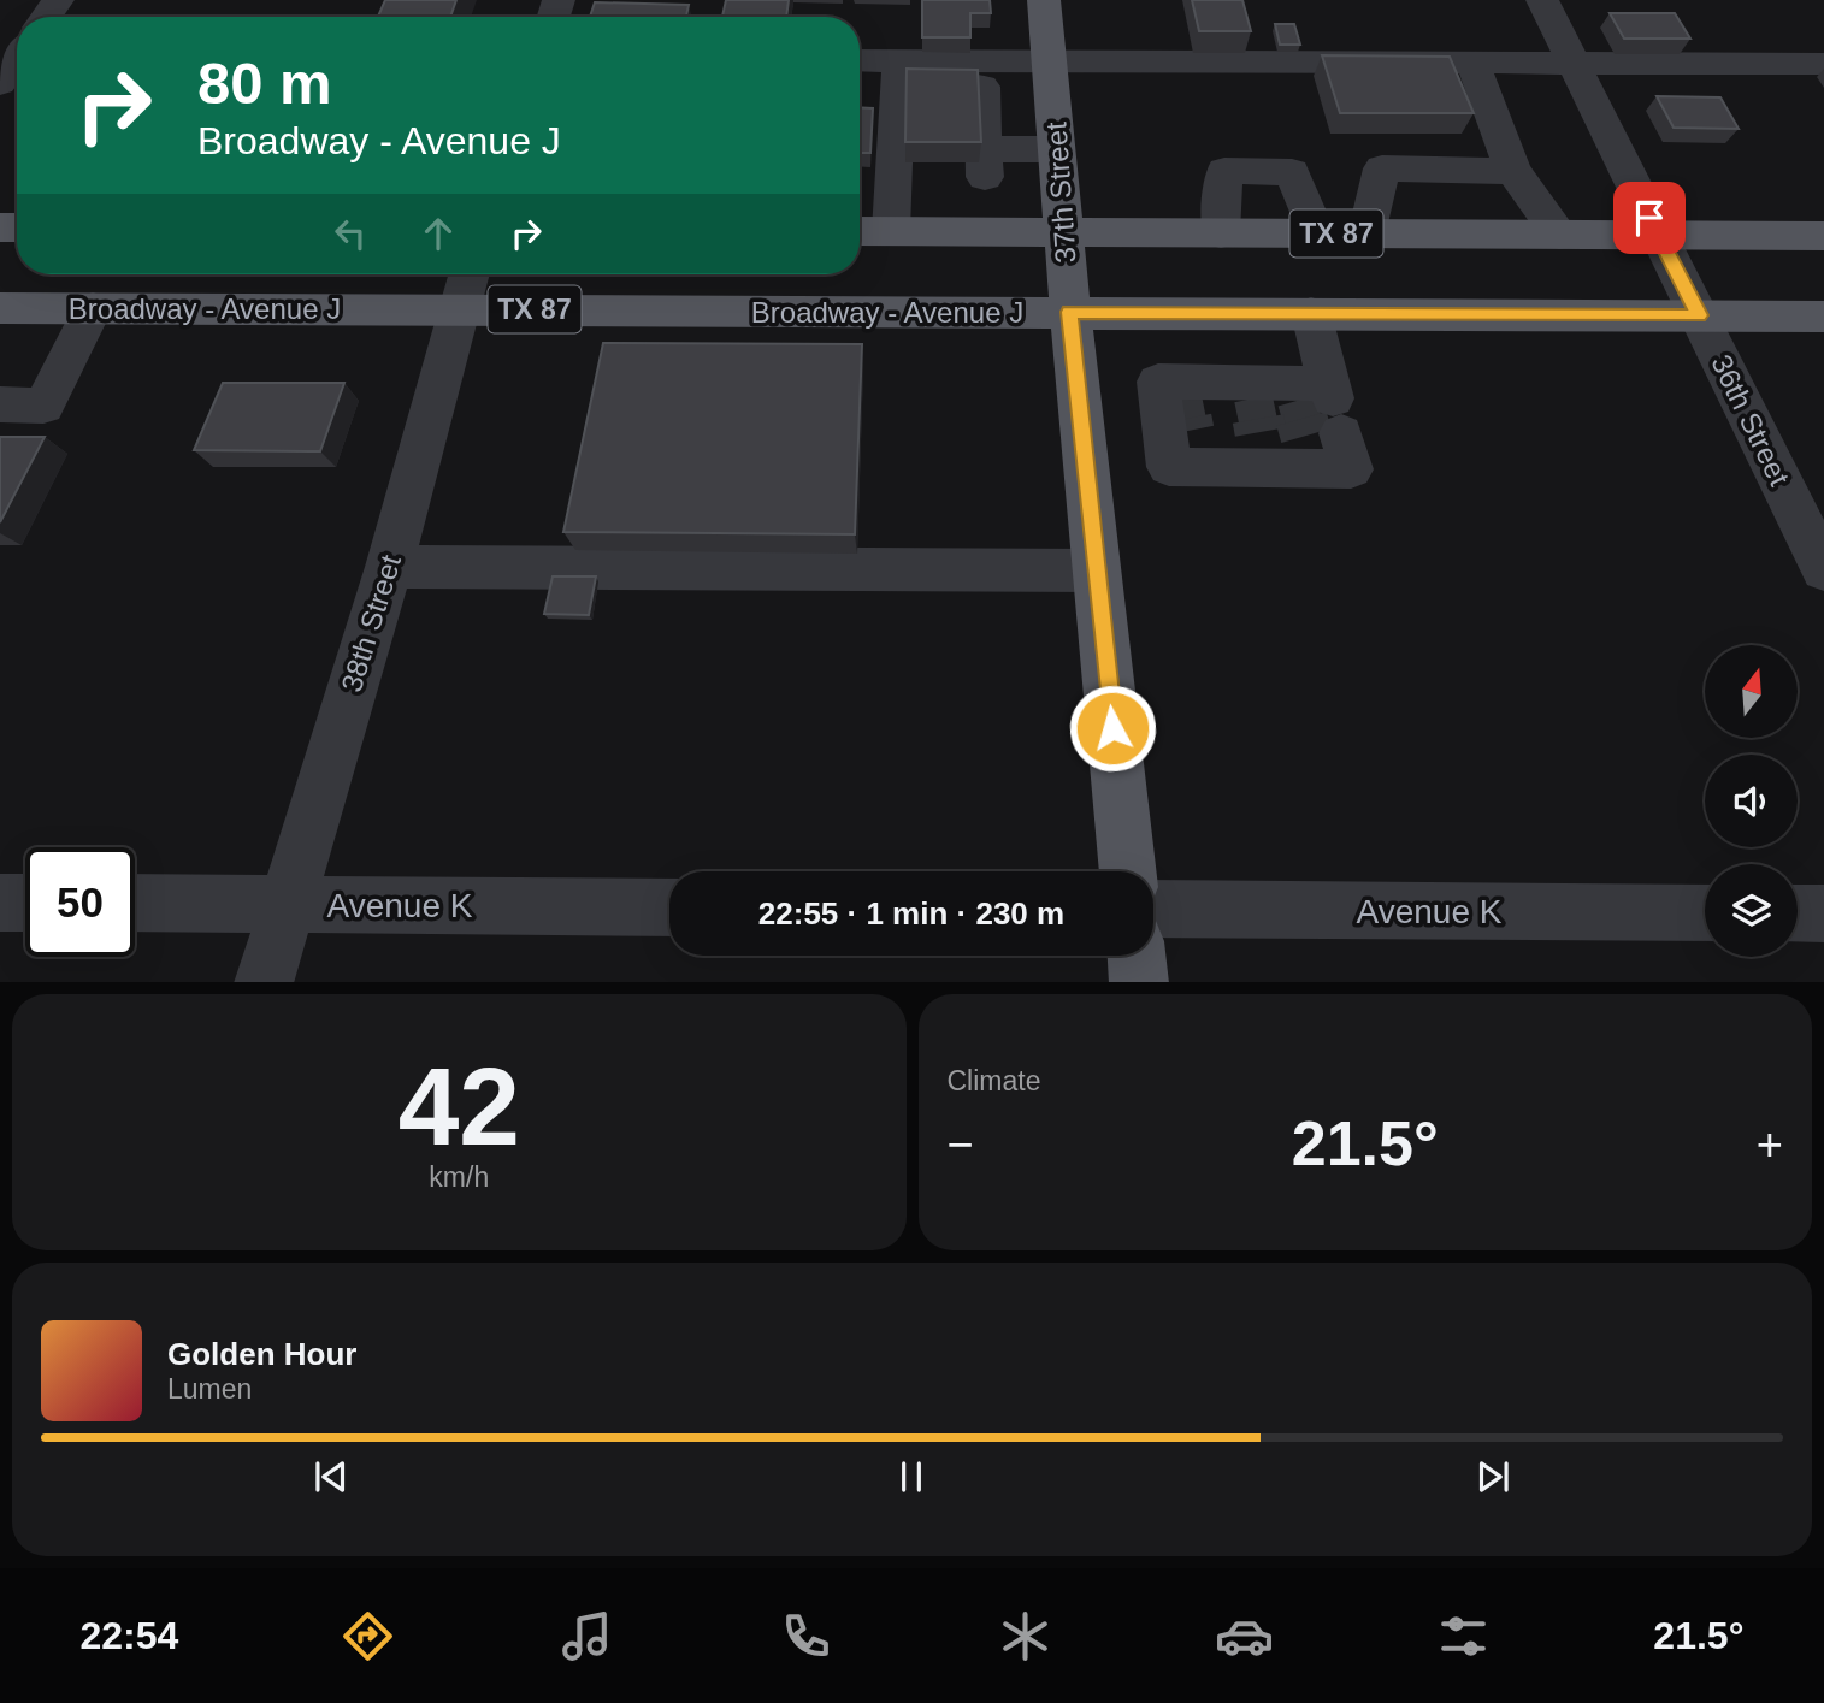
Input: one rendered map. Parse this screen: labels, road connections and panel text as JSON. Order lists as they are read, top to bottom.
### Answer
{
  "streets": {
    "main road": ["37th Street", "TX 87", "Broadway - Avenue J"],
    "street": ["36th Street", "38th Street", "Avenue K"]
  },
  "crossings": [
    ["37th Street", "TX 87"],
    ["37th Street", "Broadway - Avenue J"],
    ["TX 87", "36th Street"],
    ["Broadway - Avenue J", "36th Street"],
    ["Broadway - Avenue J", "38th Street"],
    ["38th Street", "Avenue K"]
  ],
  "north": "top",
  "page": {
    "turn": ["80 m", "Broadway - Avenue J"],
    "limit": "50",
    "trip": "22:55 · 1 min · 230 m",
    "tile": [
      ["42", "km/h"],
      "Climate"
    ],
    "heat": ["−", "21.5°", "+"],
    "song": ["Golden Hour", "Lumen"],
    "tabs": ["22:54", "21.5°"]
  }
}
